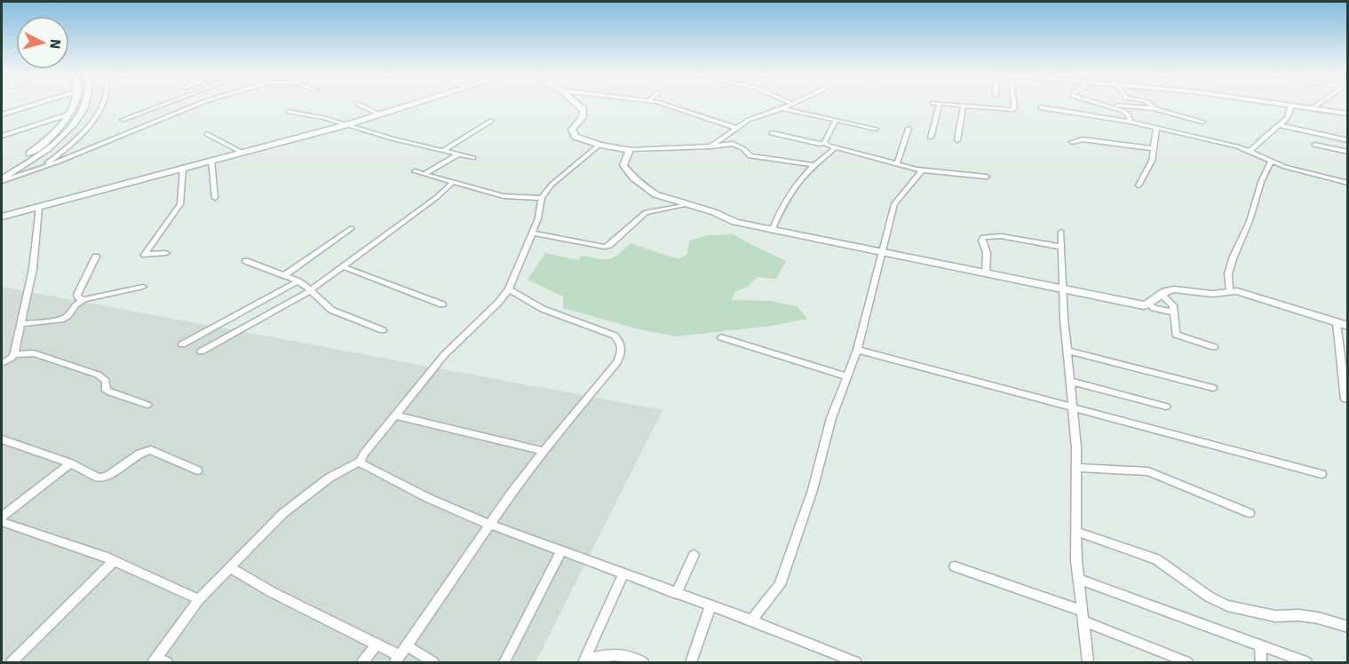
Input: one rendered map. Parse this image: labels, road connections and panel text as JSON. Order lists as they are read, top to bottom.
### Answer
{
  "north": "right"
}
